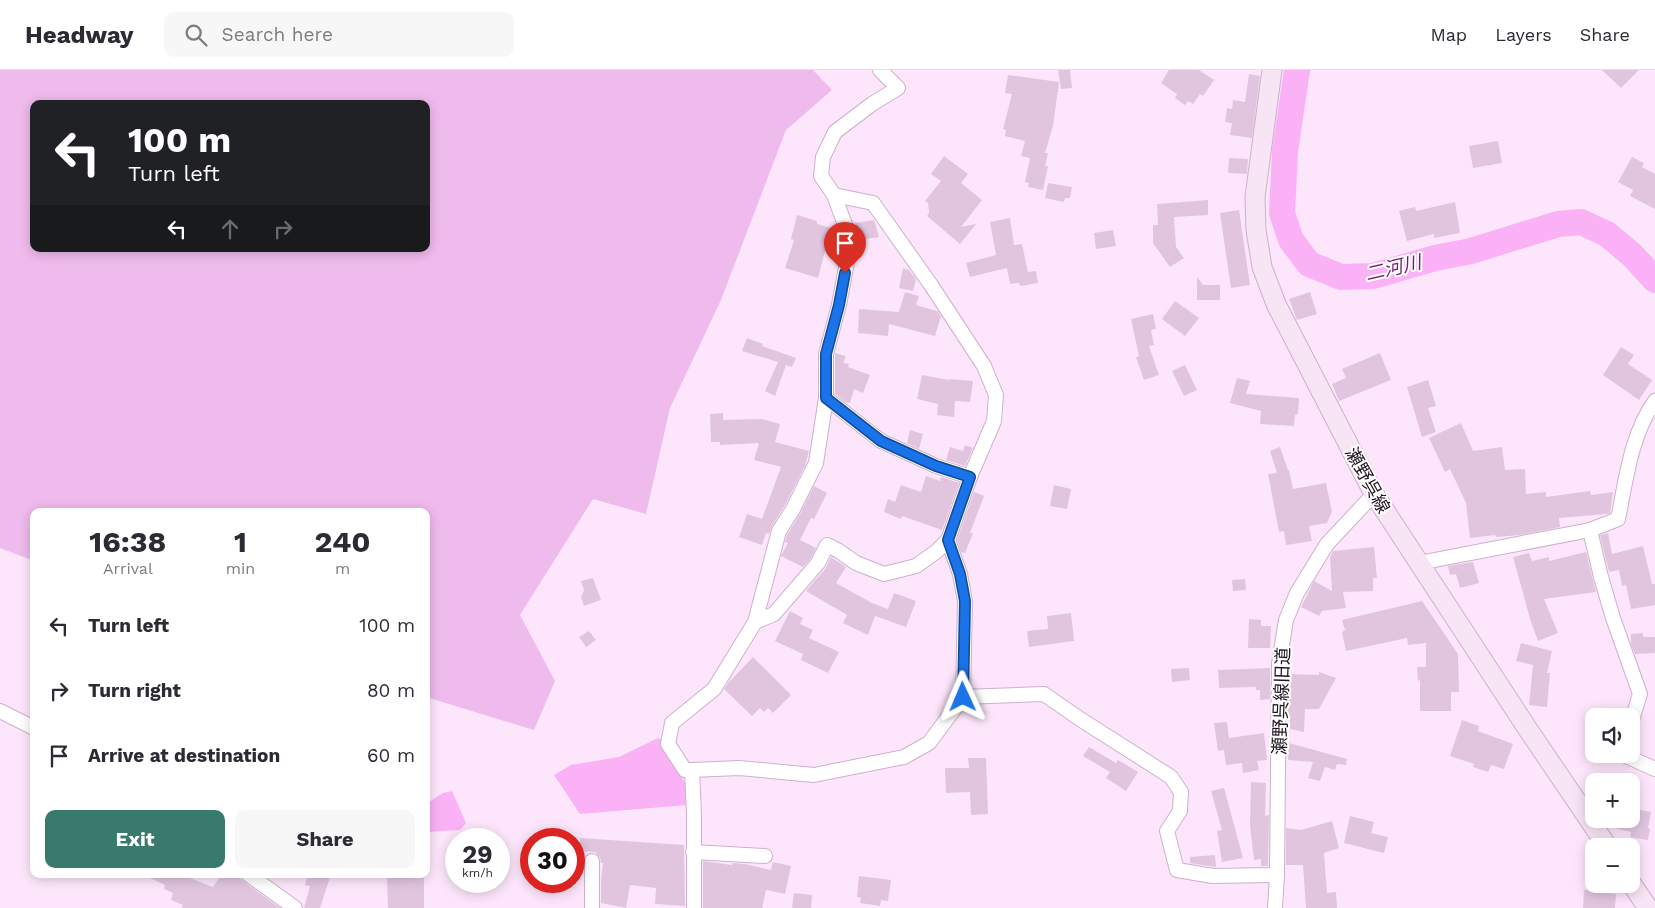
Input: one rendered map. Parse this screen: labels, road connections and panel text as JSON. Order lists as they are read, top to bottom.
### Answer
{
  "streets": {
    "main road": ["瀬野呉線"],
    "street": ["瀬野呉線旧道"]
  },
  "crossings": [
    ["瀬野呉線", "瀬野呉線旧道"]
  ],
  "water": ["二河川"],
  "page": {
    "header": "Headway",
    "search": "Search here",
    "nav": ["Map", "Layers", "Share"],
    "turn": ["100 m", "Turn left"],
    "eta": [
      "16:38",
      "Arrival",
      "1",
      "min",
      "240",
      "m"
    ],
    "list": [
      {
        "name": "Turn left",
        "value": "100 m"
      },
      {
        "name": "Turn right",
        "value": "80 m"
      },
      {
        "name": "Arrive at destination",
        "value": "60 m"
      }
    ],
    "map_buttons": ["+", "−"],
    "buttons": ["Exit", "Share"],
    "speed": "29 km/h",
    "limit": "30"
  }
}
